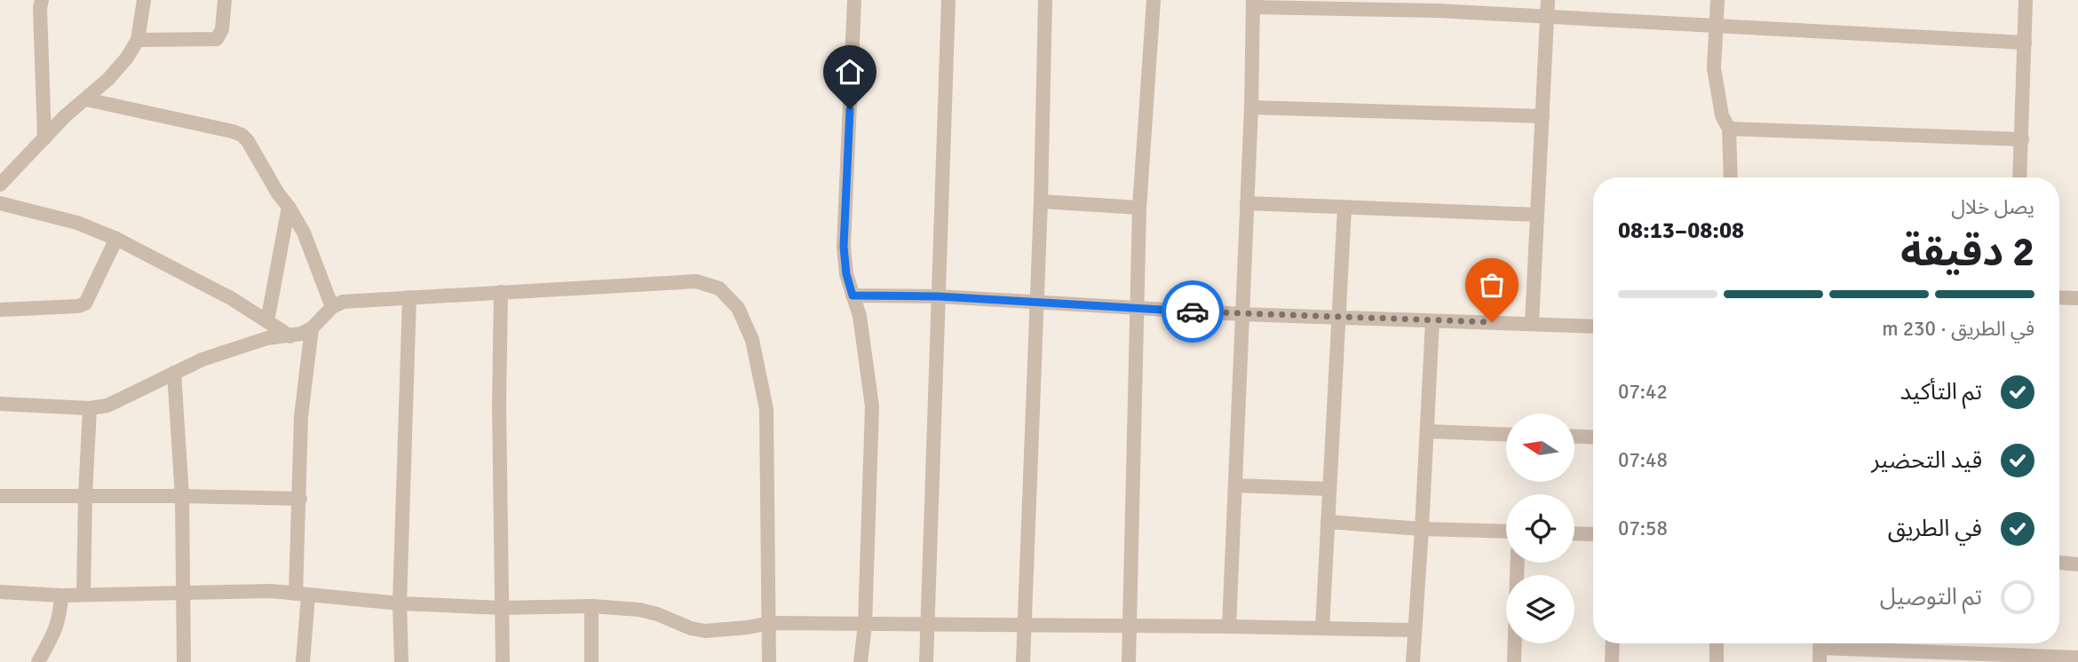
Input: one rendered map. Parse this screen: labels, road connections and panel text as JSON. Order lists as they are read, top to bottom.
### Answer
{
  "north": "left",
  "page": {
    "heading": ["2 دقيقة", "يصل خلال", "08:08–08:13"],
    "bar": "في الطريق · 230 m",
    "list": [
      ["تم التأكيد", "07:42"],
      ["قيد التحضير", "07:48"],
      ["في الطريق", "07:58"],
      "تم التوصيل"
    ]
  }
}
